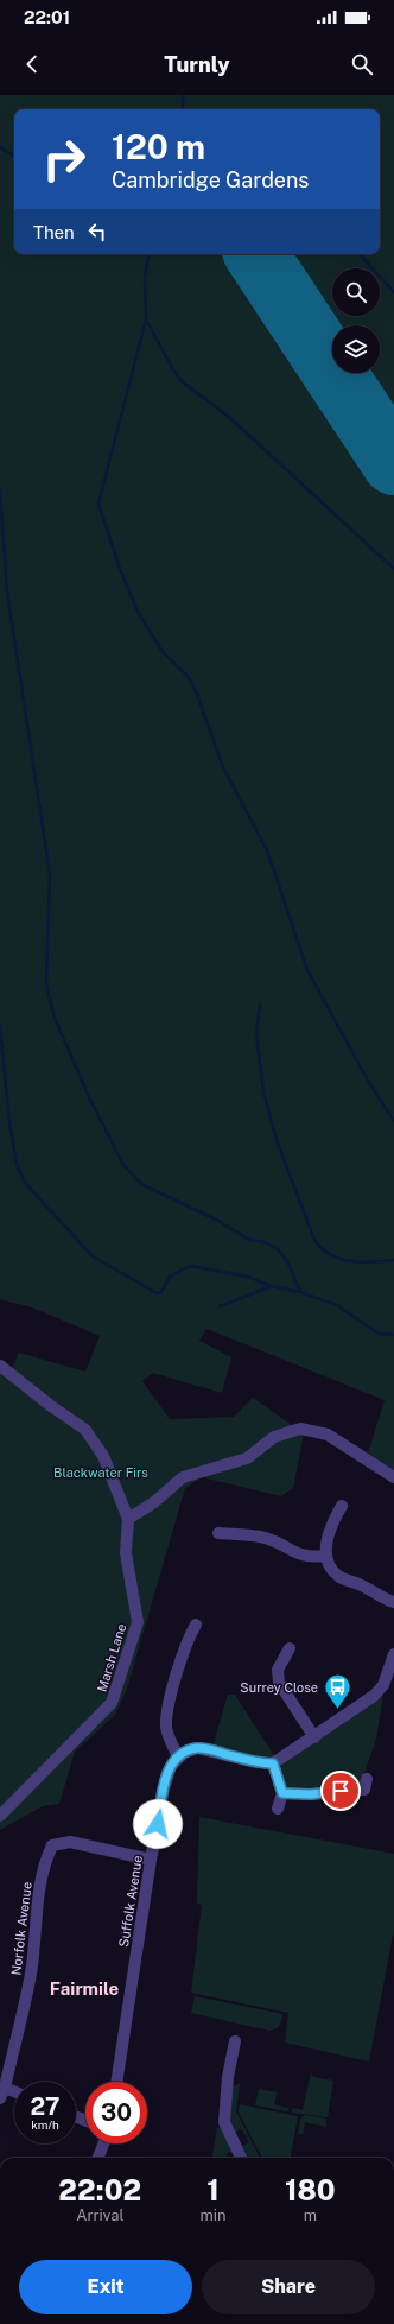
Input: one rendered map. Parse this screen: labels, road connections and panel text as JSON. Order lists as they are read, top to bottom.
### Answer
{
  "streets": {
    "street": ["Marsh Lane", "Suffolk Avenue", "Norfolk Avenue"]
  },
  "crossings": [
    ["Suffolk Avenue", "Norfolk Avenue"]
  ],
  "districts": ["Fairmile"],
  "parks": ["Blackwater Firs"],
  "places": {
    "bus stop": ["Surrey Close"]
  },
  "page": {
    "status": "22:01",
    "header": "Turnly",
    "turn": ["120 m", "Cambridge Gardens"],
    "then": "Then",
    "speed": "27 km/h",
    "limit": "30",
    "eta": [
      "22:02",
      "Arrival",
      "1",
      "min",
      "180",
      "m"
    ],
    "buttons": ["Exit", "Share"]
  }
}
